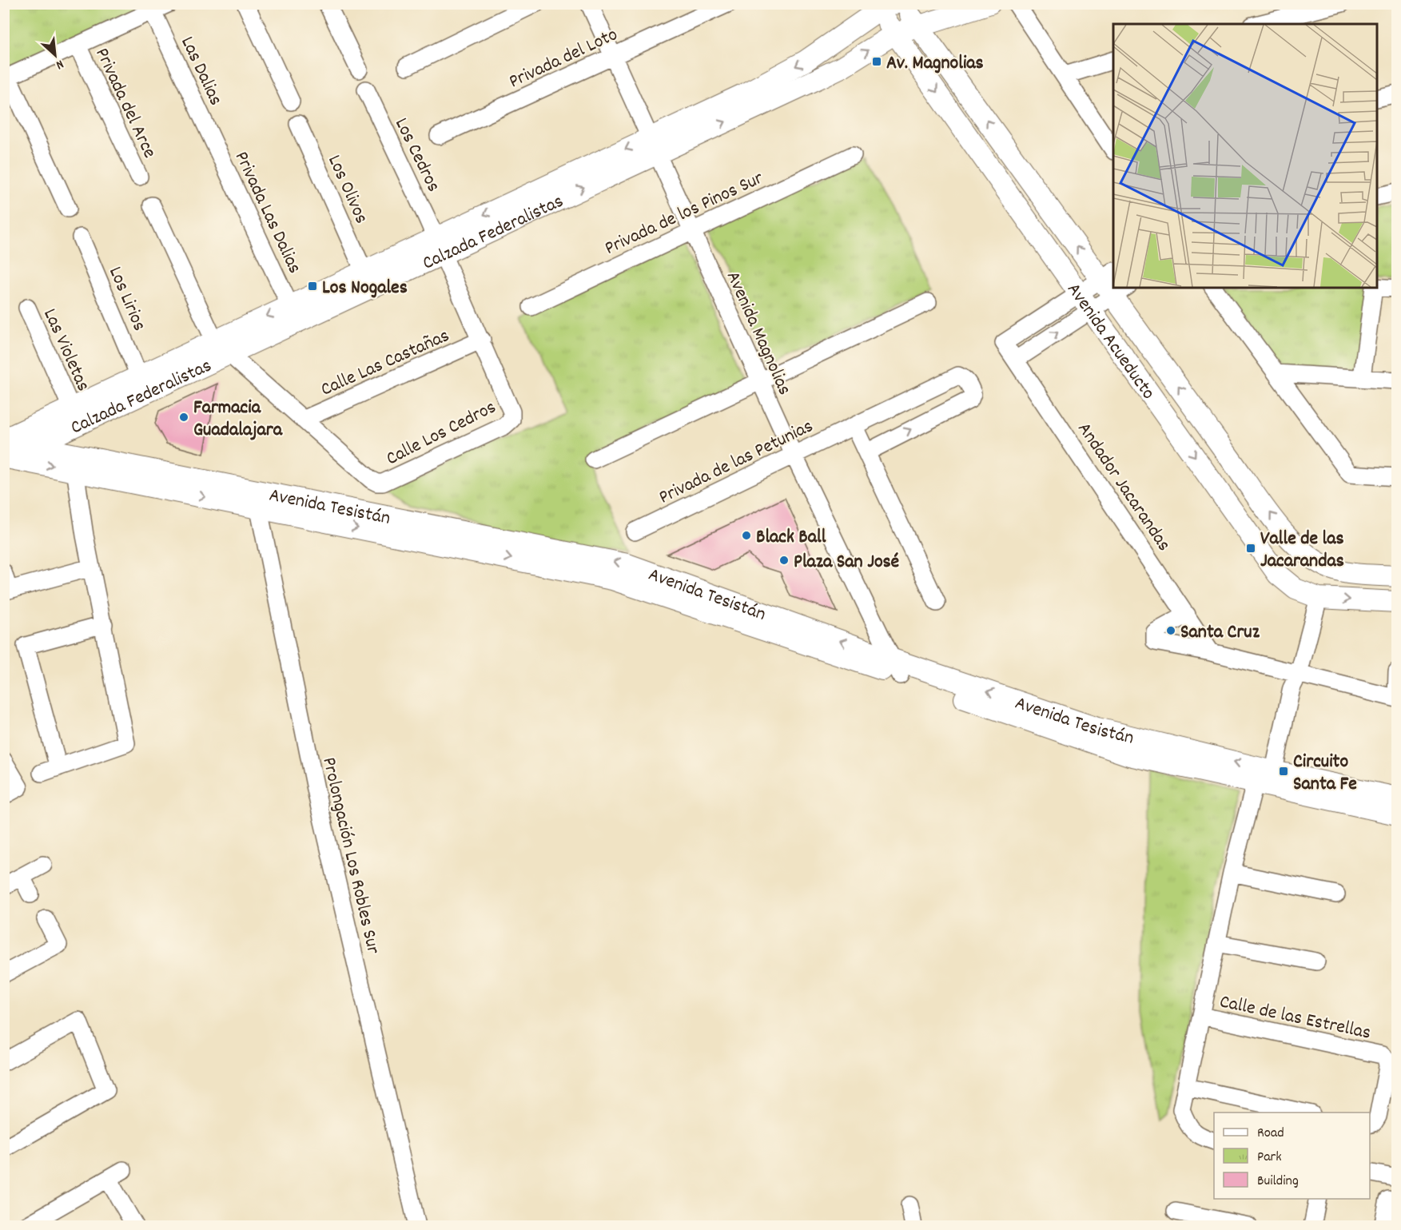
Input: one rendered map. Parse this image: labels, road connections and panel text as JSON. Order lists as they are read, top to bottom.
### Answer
{
  "streets": {
    "street": [
      "Privada del Loto",
      "Las Dalias",
      "Privada del Arce",
      "Los Cedros",
      "Los Olivos",
      "Privada Las Dalias",
      "Privada de los Pinos Sur",
      "Calzada Federalistas",
      "Los Lirios",
      "Avenida Magnolias",
      "Avenida Acueducto",
      "Las Violetas",
      "Calle Las Castañas",
      "Calle Los Cedros",
      "Privada de las Petunias",
      "Andador Jacarandas",
      "Avenida Tesistán",
      "Prolongación Los Robles Sur",
      "Calle de las Estrellas"
    ]
  },
  "crossings": [
    ["Privada del Loto", "Avenida Magnolias"],
    ["Las Dalias", "Privada Las Dalias"],
    ["Los Cedros", "Calzada Federalistas"],
    ["Los Cedros", "Calle Los Cedros"],
    ["Los Olivos", "Calzada Federalistas"],
    ["Privada Las Dalias", "Calzada Federalistas"],
    ["Privada de los Pinos Sur", "Avenida Magnolias"],
    ["Calzada Federalistas", "Los Lirios"],
    ["Calzada Federalistas", "Avenida Magnolias"],
    ["Calzada Federalistas", "Avenida Acueducto"],
    ["Calzada Federalistas", "Las Violetas"],
    ["Calzada Federalistas", "Calle Los Cedros"],
    ["Calzada Federalistas", "Avenida Tesistán"],
    ["Avenida Magnolias", "Privada de las Petunias"],
    ["Avenida Magnolias", "Avenida Tesistán"],
    ["Avenida Acueducto", "Andador Jacarandas"],
    ["Calle Las Castañas", "Calle Los Cedros"],
    ["Avenida Tesistán", "Prolongación Los Robles Sur"]
  ],
  "places": {
    "transit": [
      "Av. Magnolias",
      "Los Nogales",
      "Valle de las Jacarandas",
      "Circuito Santa Fe"
    ],
    "other": [
      "Farmacia Guadalajara",
      "Black Ball",
      "Plaza San José",
      "Santa Cruz"
    ]
  },
  "legend": ["Road", "Park", "Building"],
  "north": "bottom right"
}
